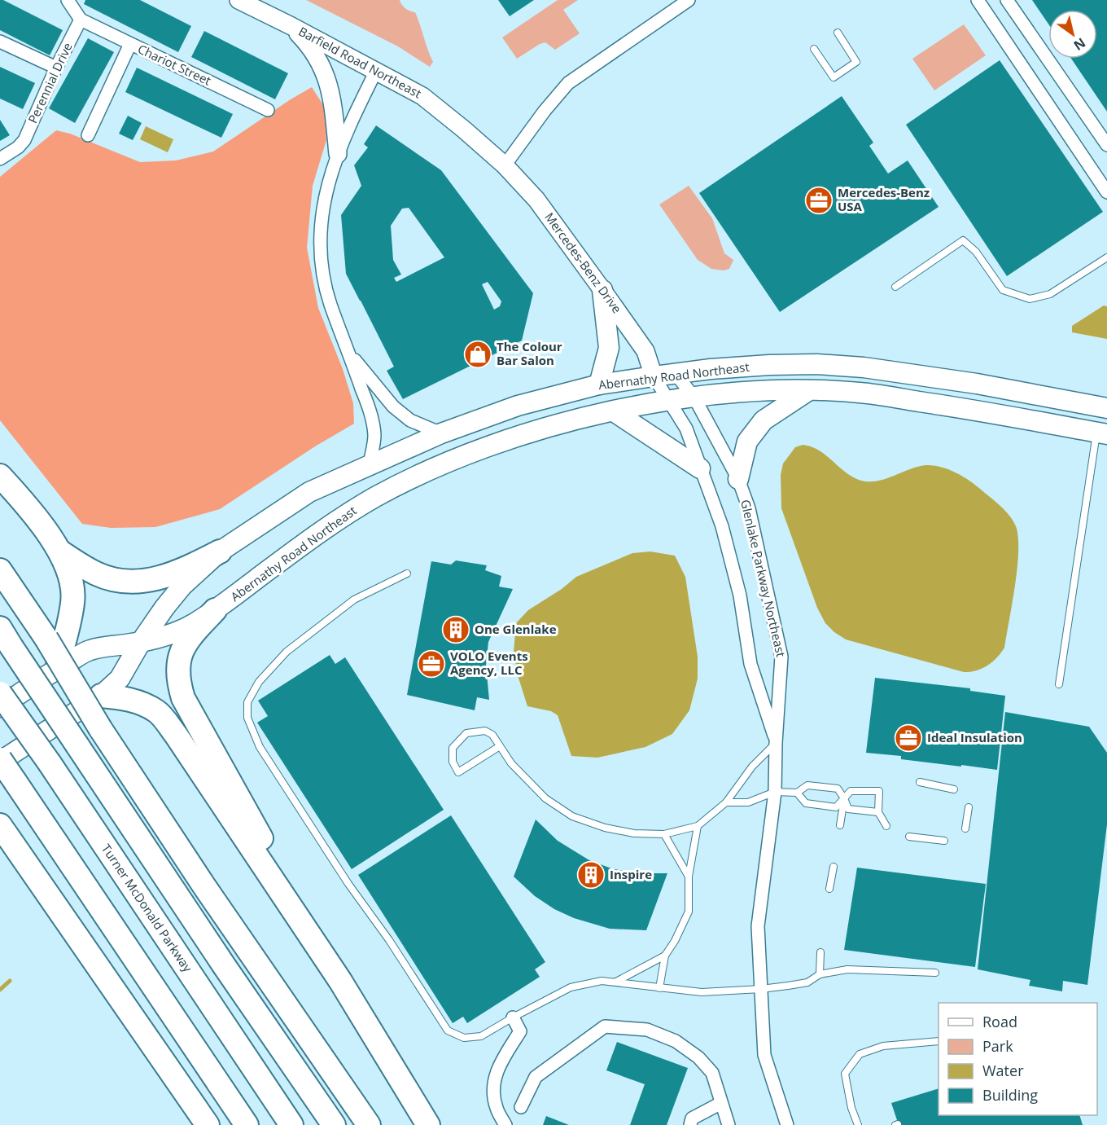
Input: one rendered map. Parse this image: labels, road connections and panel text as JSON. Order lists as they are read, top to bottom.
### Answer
{
  "streets": {
    "highway": ["Turner McDonald Parkway"],
    "main road": ["Abernathy Road Northeast"],
    "street": [
      "Barfield Road Northeast",
      "Chariot Street",
      "Perennial Drive",
      "Mercedes-Benz Drive",
      "Glenlake Parkway Northeast"
    ]
  },
  "crossings": [
    ["Barfield Road Northeast", "Mercedes-Benz Drive"],
    ["Chariot Street", "Perennial Drive"],
    ["Mercedes-Benz Drive", "Abernathy Road Northeast"],
    ["Mercedes-Benz Drive", "Glenlake Parkway Northeast"],
    ["Abernathy Road Northeast", "Glenlake Parkway Northeast"]
  ],
  "places": {
    "office": ["Mercedes-Benz USA", "VOLO Events Agency, LLC", "Ideal Insulation"],
    "shop": ["The Colour Bar Salon"],
    "building": ["One Glenlake", "Inspire"]
  },
  "legend": [
    "Road",
    "Park",
    "Water",
    "Building"
  ],
  "north": "bottom right"
}
